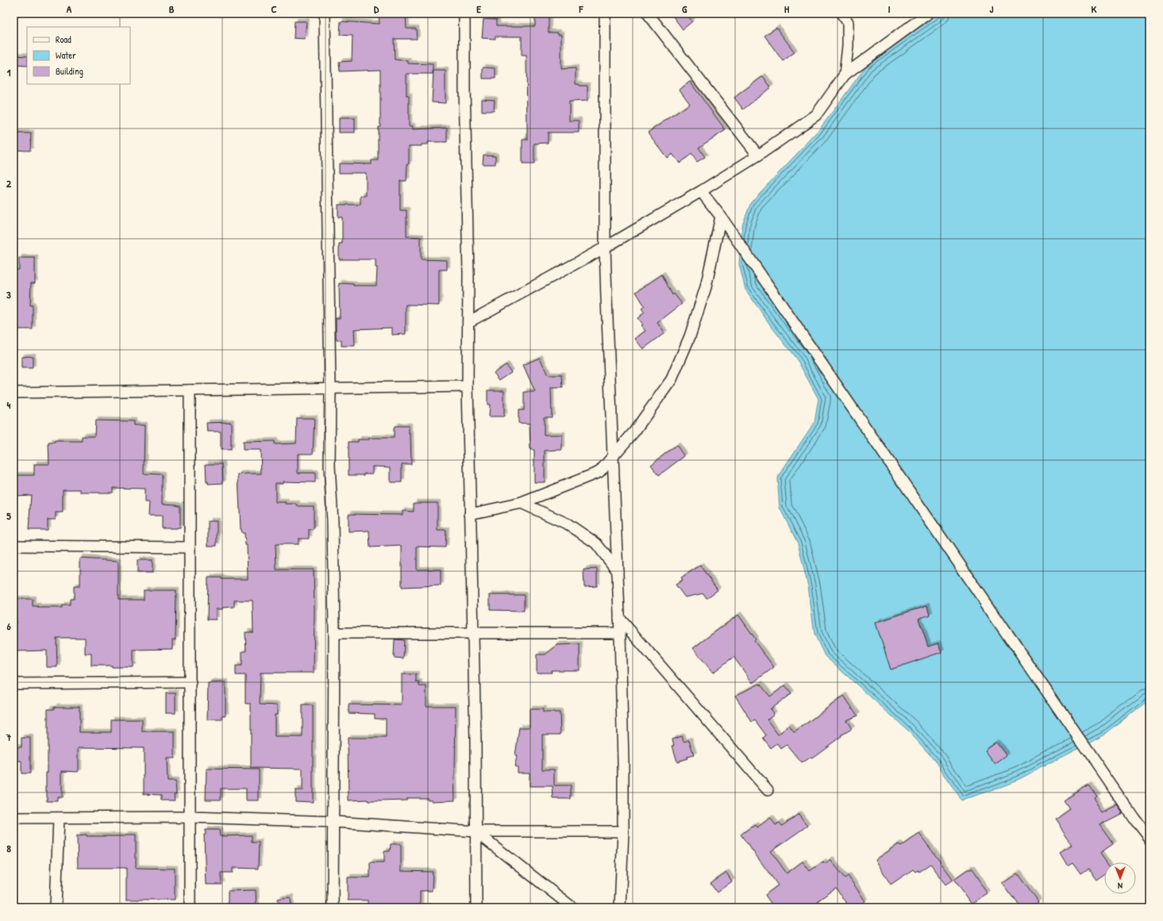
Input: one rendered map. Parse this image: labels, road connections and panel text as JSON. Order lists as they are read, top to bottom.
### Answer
{
  "legend": ["Road", "Water", "Building"],
  "north": "bottom",
  "grid": {
    "columns": [
      "A",
      "B",
      "C",
      "D",
      "E",
      "F",
      "G",
      "H",
      "I",
      "J",
      "K"
    ],
    "rows": [
      "1",
      "2",
      "3",
      "4",
      "5",
      "6",
      "7",
      "8"
    ]
  }
}
